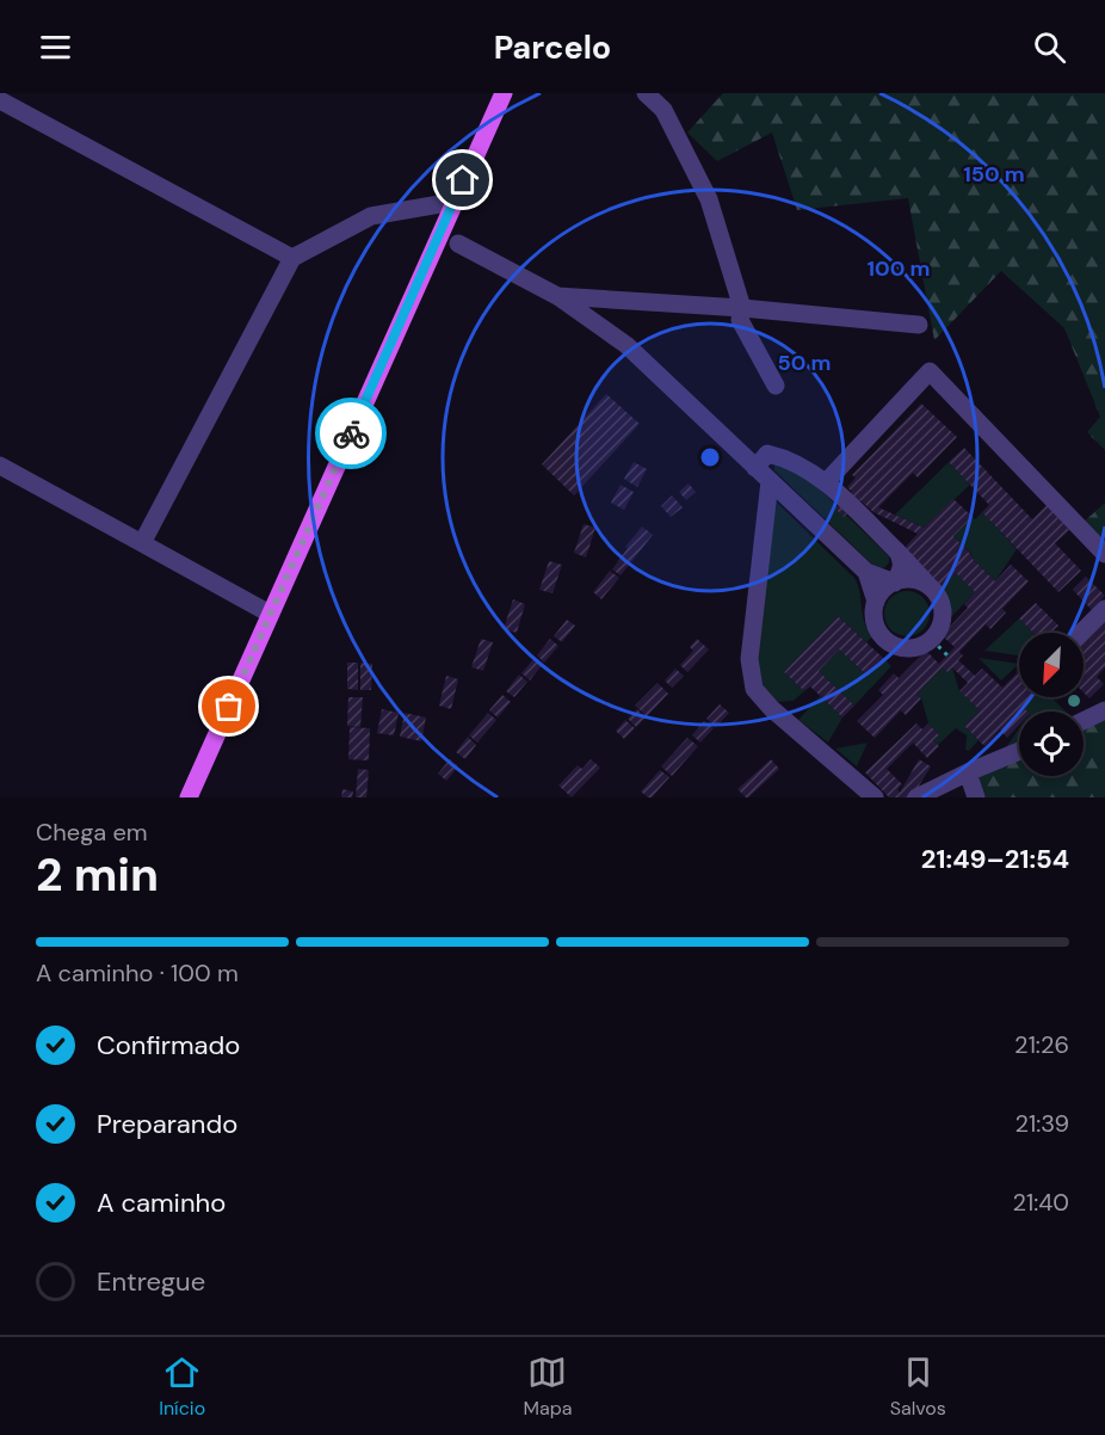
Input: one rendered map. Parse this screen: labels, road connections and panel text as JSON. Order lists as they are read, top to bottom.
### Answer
{
  "north": "bottom left",
  "page": {
    "header": "Parcelo",
    "heading": ["2 min", "Chega em", "21:49–21:54"],
    "bar": "A caminho · 100 m",
    "list": [
      ["Confirmado", "21:26"],
      ["Preparando", "21:39"],
      ["A caminho", "21:40"],
      "Entregue"
    ],
    "tabs": ["Início", "Mapa", "Salvos"]
  },
  "rings": ["150 m", "100 m", "50 m"]
}
